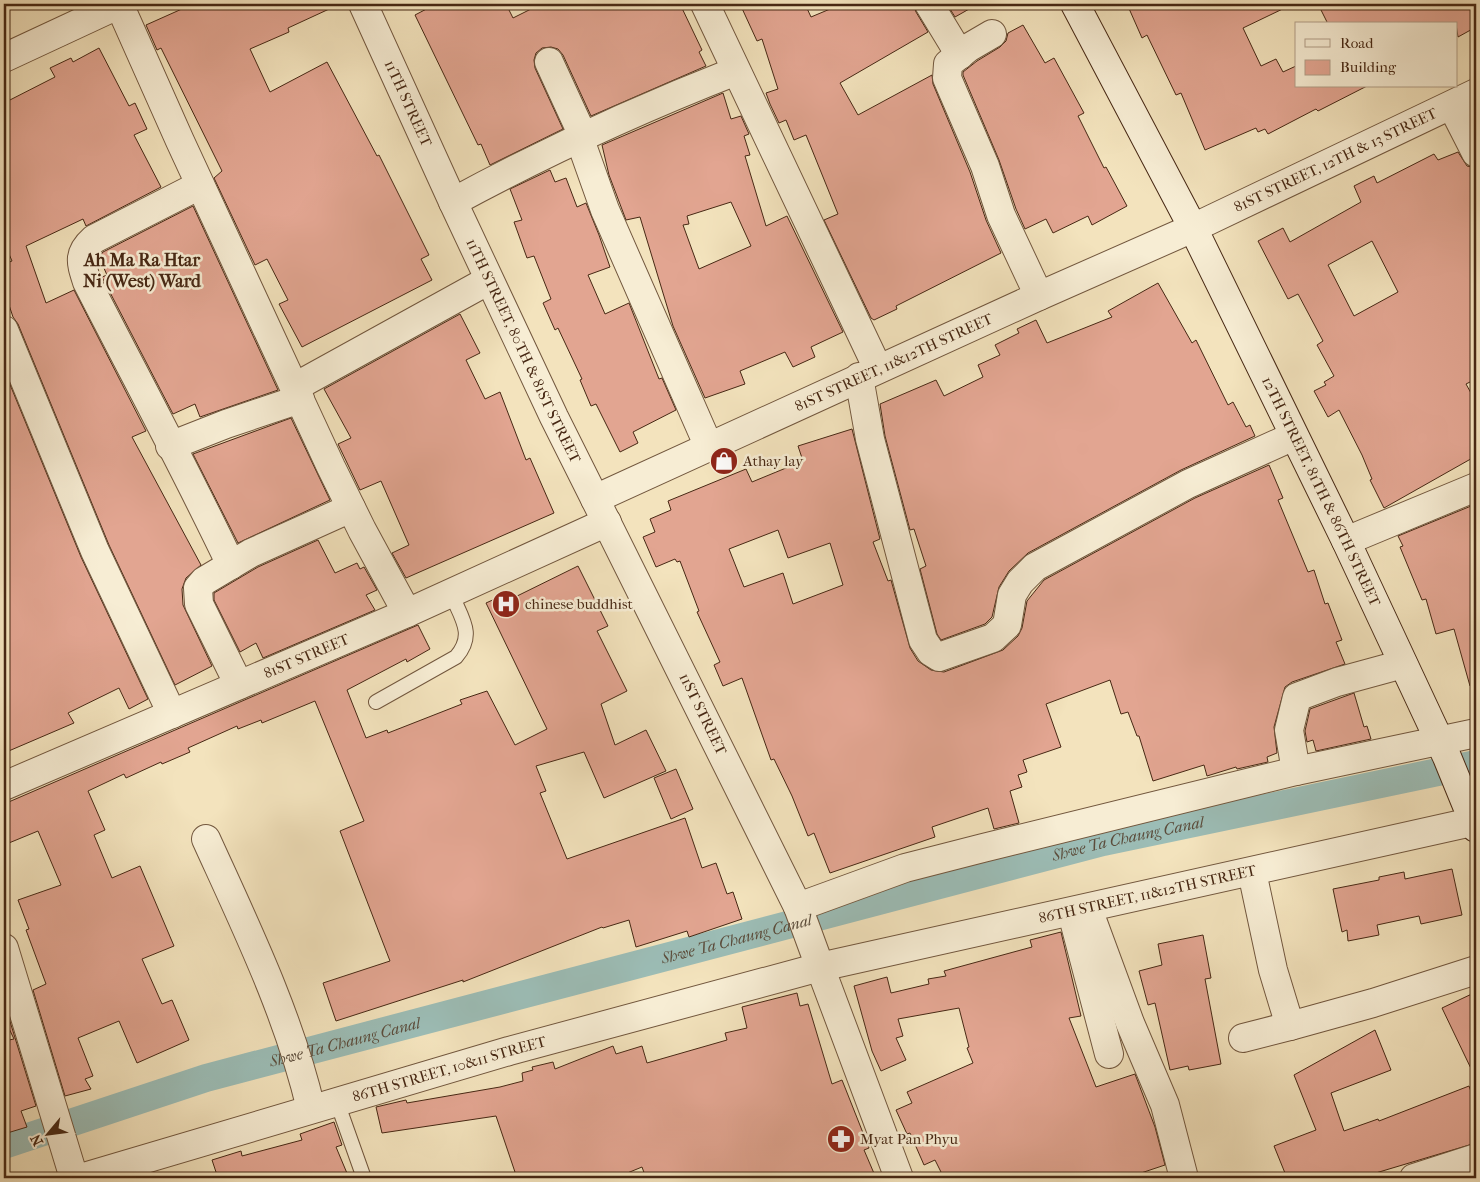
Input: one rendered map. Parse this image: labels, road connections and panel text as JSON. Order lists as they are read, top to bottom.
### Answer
{
  "streets": {
    "street": [
      "11TH STREET",
      "81ST STREET, 12TH & 13 STREET",
      "11TH STREET, 80TH & 81ST STREET",
      "81ST STREET, 11&12TH STREET",
      "12TH STREET, 81TH & 86TH STREET",
      "81ST STREET",
      "11ST STREET",
      "86TH STREET, 11&12TH STREET",
      "86TH STREET, 10&11 STREET"
    ]
  },
  "crossings": [
    ["11TH STREET", "11TH STREET, 80TH & 81ST STREET"],
    ["81ST STREET, 12TH & 13 STREET", "81ST STREET, 11&12TH STREET"],
    ["81ST STREET, 12TH & 13 STREET", "12TH STREET, 81TH & 86TH STREET"],
    ["11TH STREET, 80TH & 81ST STREET", "81ST STREET, 11&12TH STREET"],
    ["11TH STREET, 80TH & 81ST STREET", "81ST STREET"],
    ["11TH STREET, 80TH & 81ST STREET", "11ST STREET"],
    ["81ST STREET, 11&12TH STREET", "12TH STREET, 81TH & 86TH STREET"],
    ["81ST STREET, 11&12TH STREET", "81ST STREET"],
    ["81ST STREET, 11&12TH STREET", "11ST STREET"],
    ["12TH STREET, 81TH & 86TH STREET", "86TH STREET, 11&12TH STREET"],
    ["81ST STREET", "11ST STREET"],
    ["86TH STREET, 11&12TH STREET", "86TH STREET, 10&11 STREET"]
  ],
  "districts": ["Ah Ma Ra Htar Ni (West) Ward"],
  "water": ["Shwe Ta Chaung Canal"],
  "places": {
    "shop": ["Athay lay"],
    "hospital": ["chinese buddhist"],
    "pharmacy": ["Myat Pan Phyu"]
  },
  "legend": ["Road", "Building"],
  "north": "bottom left"
}
